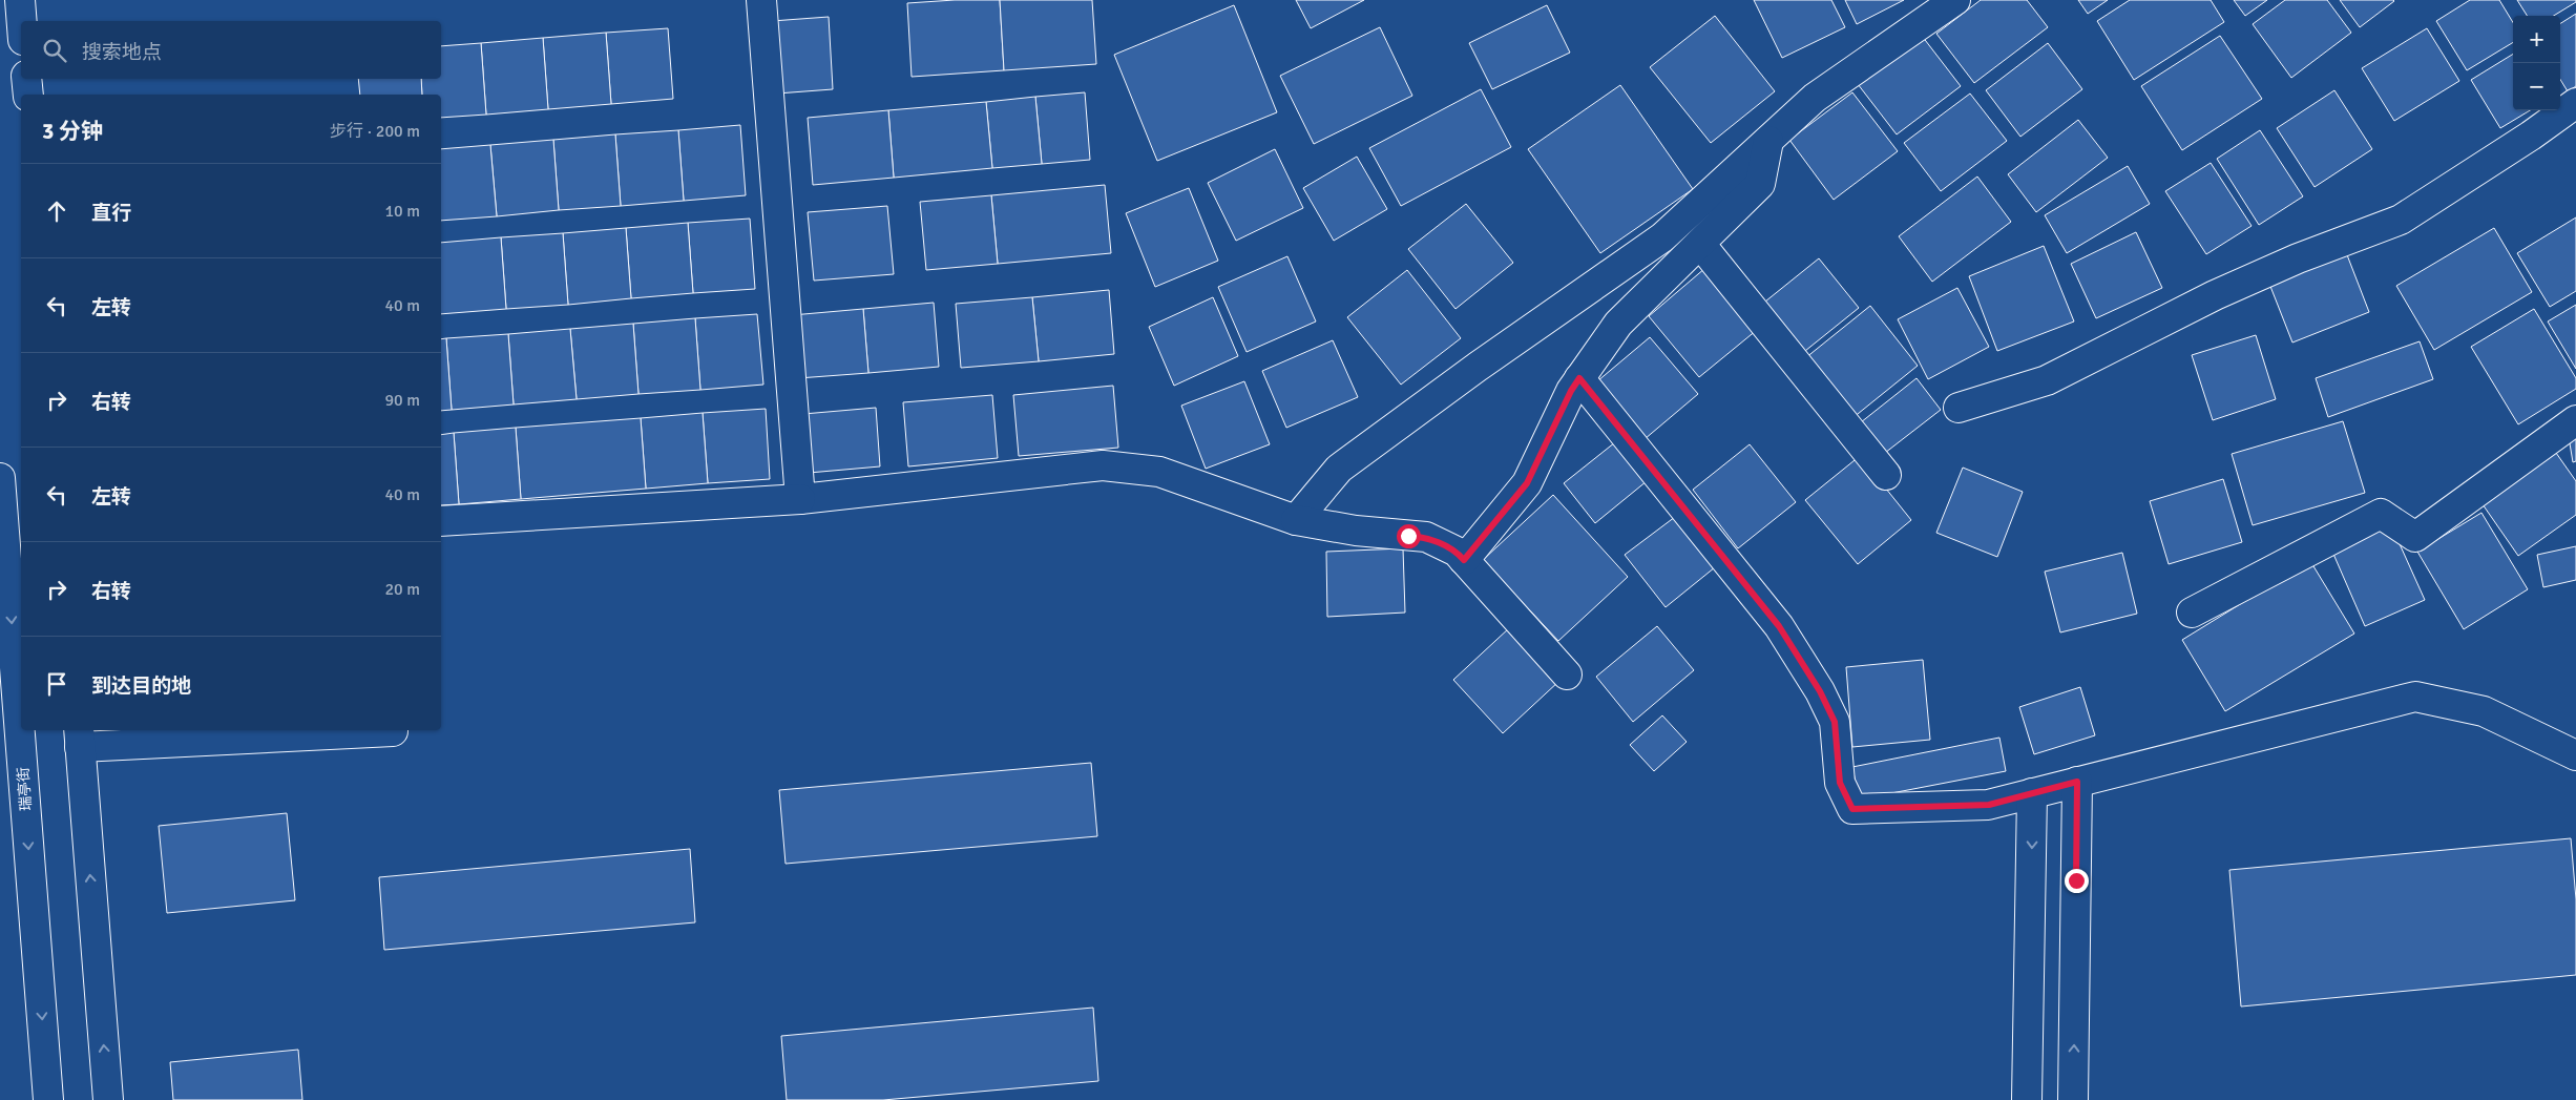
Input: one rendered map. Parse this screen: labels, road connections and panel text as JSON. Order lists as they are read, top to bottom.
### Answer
{
  "streets": {
    "street": ["瑞亭街"]
  },
  "page": {
    "map_buttons": ["+", "−"],
    "search": "搜索地点",
    "heading": ["3 分钟", "步行 · 200 m"],
    "list": [
      ["直行", "10 m"],
      ["左转", "40 m"],
      ["右转", "90 m"],
      ["左转", "40 m"],
      ["右转", "20 m"],
      "到达目的地"
    ]
  }
}
